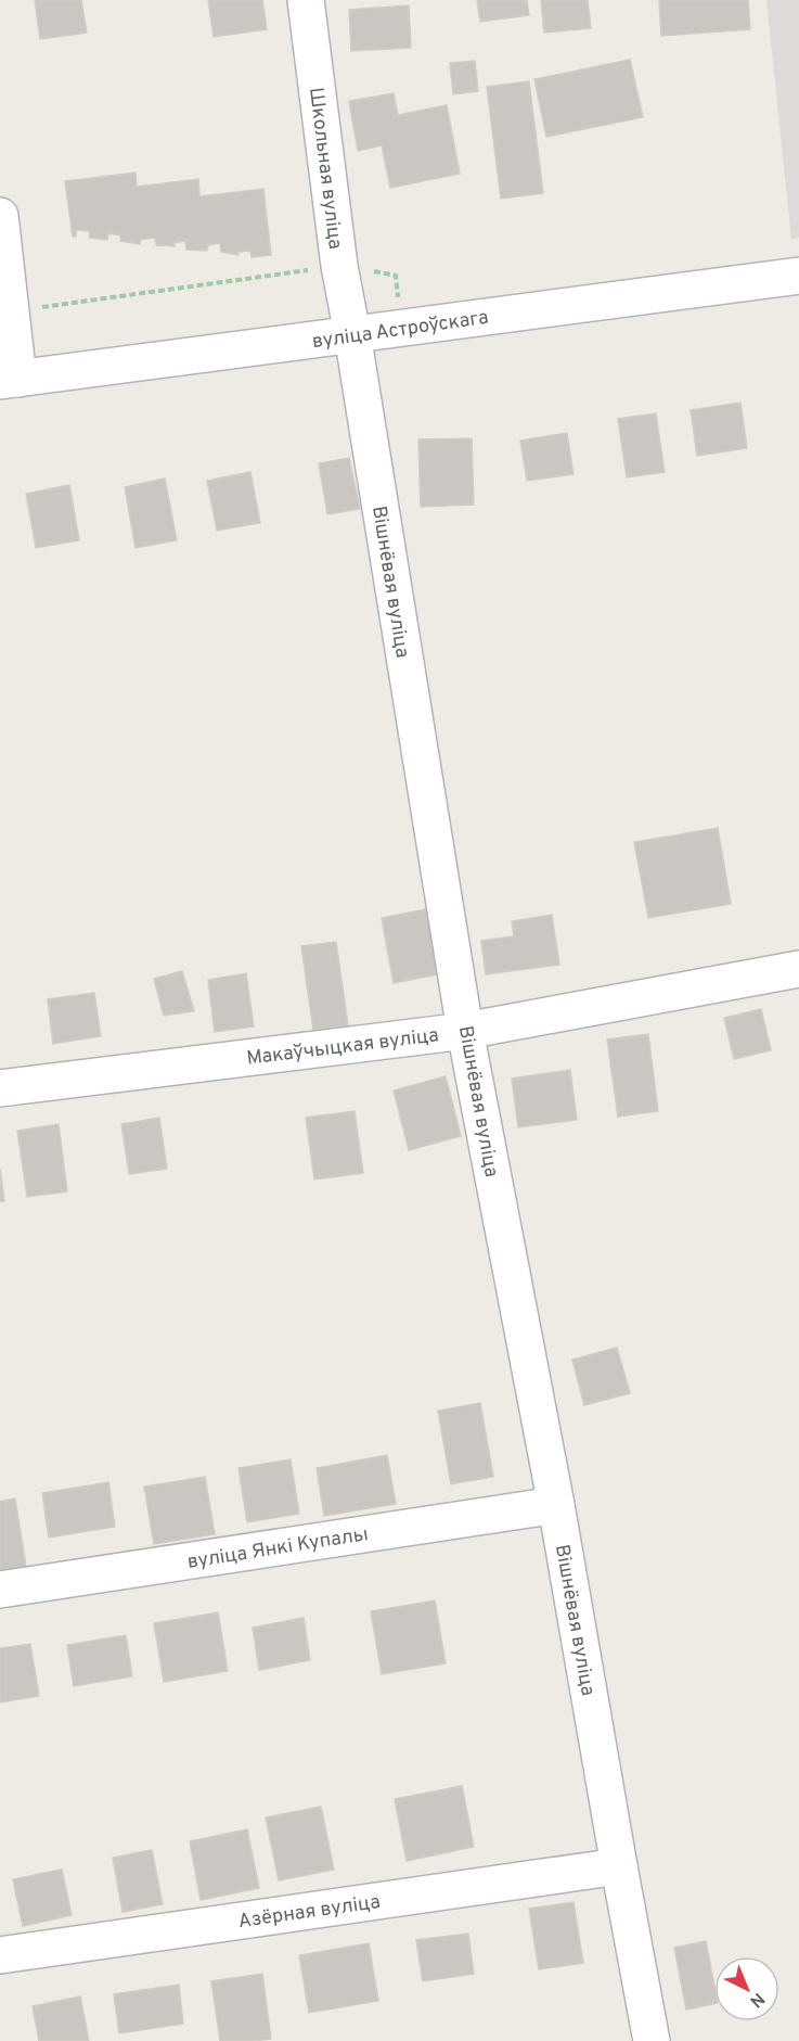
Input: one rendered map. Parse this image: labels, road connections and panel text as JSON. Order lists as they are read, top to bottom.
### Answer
{
  "streets": {
    "street": [
      "Школьная вуліца",
      "вуліца Астроўскага",
      "Вішнёвая вуліца",
      "Макаўчыцкая вуліца",
      "вуліца Янкі Купалы",
      "Азёрная вуліца"
    ]
  },
  "crossings": [
    ["Школьная вуліца", "вуліца Астроўскага"],
    ["Школьная вуліца", "Вішнёвая вуліца"],
    ["вуліца Астроўскага", "Вішнёвая вуліца"],
    ["Вішнёвая вуліца", "Макаўчыцкая вуліца"],
    ["Вішнёвая вуліца", "вуліца Янкі Купалы"],
    ["Вішнёвая вуліца", "Азёрная вуліца"]
  ],
  "north": "bottom right"
}
